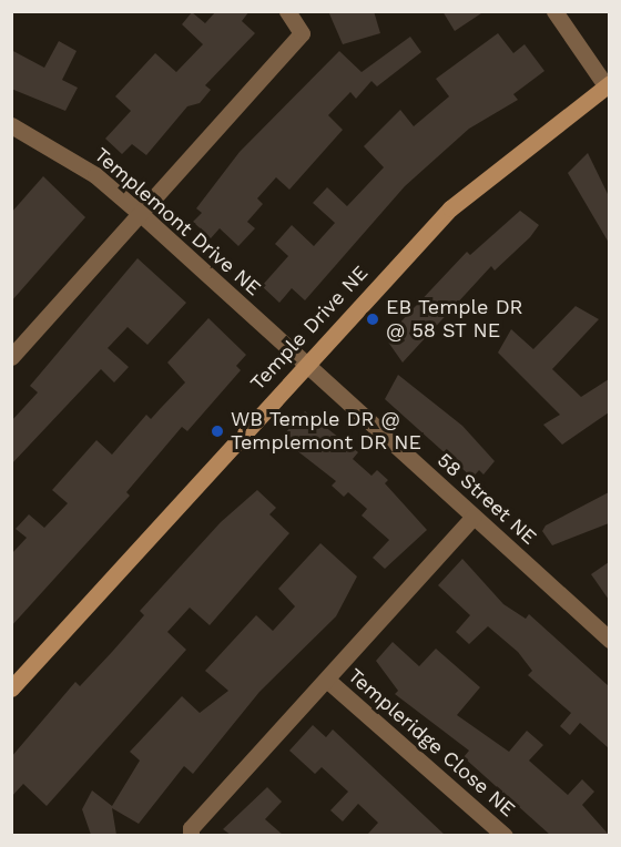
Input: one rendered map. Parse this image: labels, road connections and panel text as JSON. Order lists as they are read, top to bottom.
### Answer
{
  "streets": {
    "street": [
      "Templemont Drive NE",
      "Temple Drive NE",
      "58 Street NE",
      "Templeridge Close NE"
    ]
  },
  "crossings": [
    ["Templemont Drive NE", "Temple Drive NE"],
    ["Templemont Drive NE", "58 Street NE"],
    ["Temple Drive NE", "58 Street NE"],
    ["58 Street NE", "Templeridge Close NE"]
  ],
  "places": ["EB Temple DR @ 58 ST NE", "WB Temple DR @ Templemont DR NE"]
}
